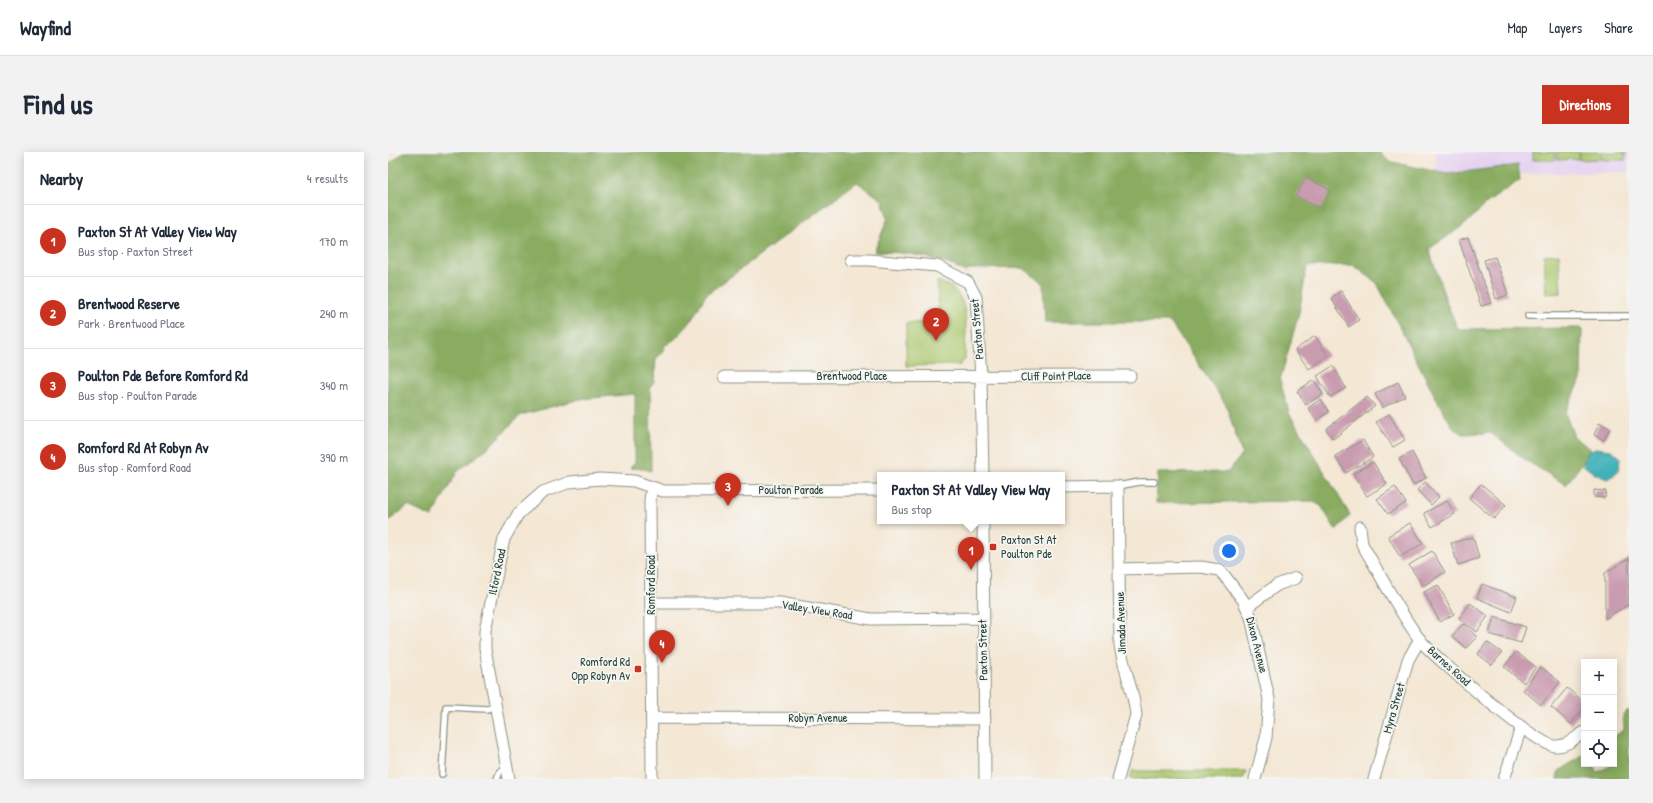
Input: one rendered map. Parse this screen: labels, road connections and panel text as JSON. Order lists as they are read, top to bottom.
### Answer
{
  "streets": {
    "street": [
      "Paxton Street",
      "Brentwood Place",
      "Cliff Point Place",
      "Poulton Parade",
      "Ilford Road",
      "Romford Road",
      "Valley View Road",
      "Jimada Avenue",
      "Dixon Avenue",
      "Barnes Road",
      "Myra Street",
      "Robyn Avenue"
    ]
  },
  "crossings": [
    ["Paxton Street", "Brentwood Place"],
    ["Paxton Street", "Cliff Point Place"],
    ["Paxton Street", "Valley View Road"],
    ["Paxton Street", "Robyn Avenue"],
    ["Brentwood Place", "Cliff Point Place"],
    ["Poulton Parade", "Ilford Road"],
    ["Poulton Parade", "Romford Road"],
    ["Ilford Road", "Romford Road"],
    ["Romford Road", "Valley View Road"],
    ["Romford Road", "Robyn Avenue"],
    ["Jimada Avenue", "Dixon Avenue"],
    ["Barnes Road", "Myra Street"]
  ],
  "places": {
    "transit": ["Paxton St At Poulton Pde", "Romford Rd Opp Robyn Av"]
  },
  "page": {
    "header": "Wayfind",
    "nav": ["Map", "Layers", "Share"],
    "title": "Find us",
    "buttons": "Directions",
    "heading": ["Nearby", "4 results"],
    "list": [
      {
        "mark": "1",
        "name": "Paxton St At Valley View Way",
        "note": "Bus stop · Paxton Street",
        "value": "170 m"
      },
      {
        "mark": "2",
        "name": "Brentwood Reserve",
        "note": "Park · Brentwood Place",
        "value": "240 m"
      },
      {
        "mark": "3",
        "name": "Poulton Pde Before Romford Rd",
        "note": "Bus stop · Poulton Parade",
        "value": "340 m"
      },
      {
        "mark": "4",
        "name": "Romford Rd At Robyn Av",
        "note": "Bus stop · Romford Road",
        "value": "390 m"
      }
    ],
    "pins": [
      "2",
      "3",
      "1",
      "4"
    ],
    "popup": ["Paxton St At Valley View Way", "Bus stop"],
    "map_buttons": ["+", "−"]
  }
}
